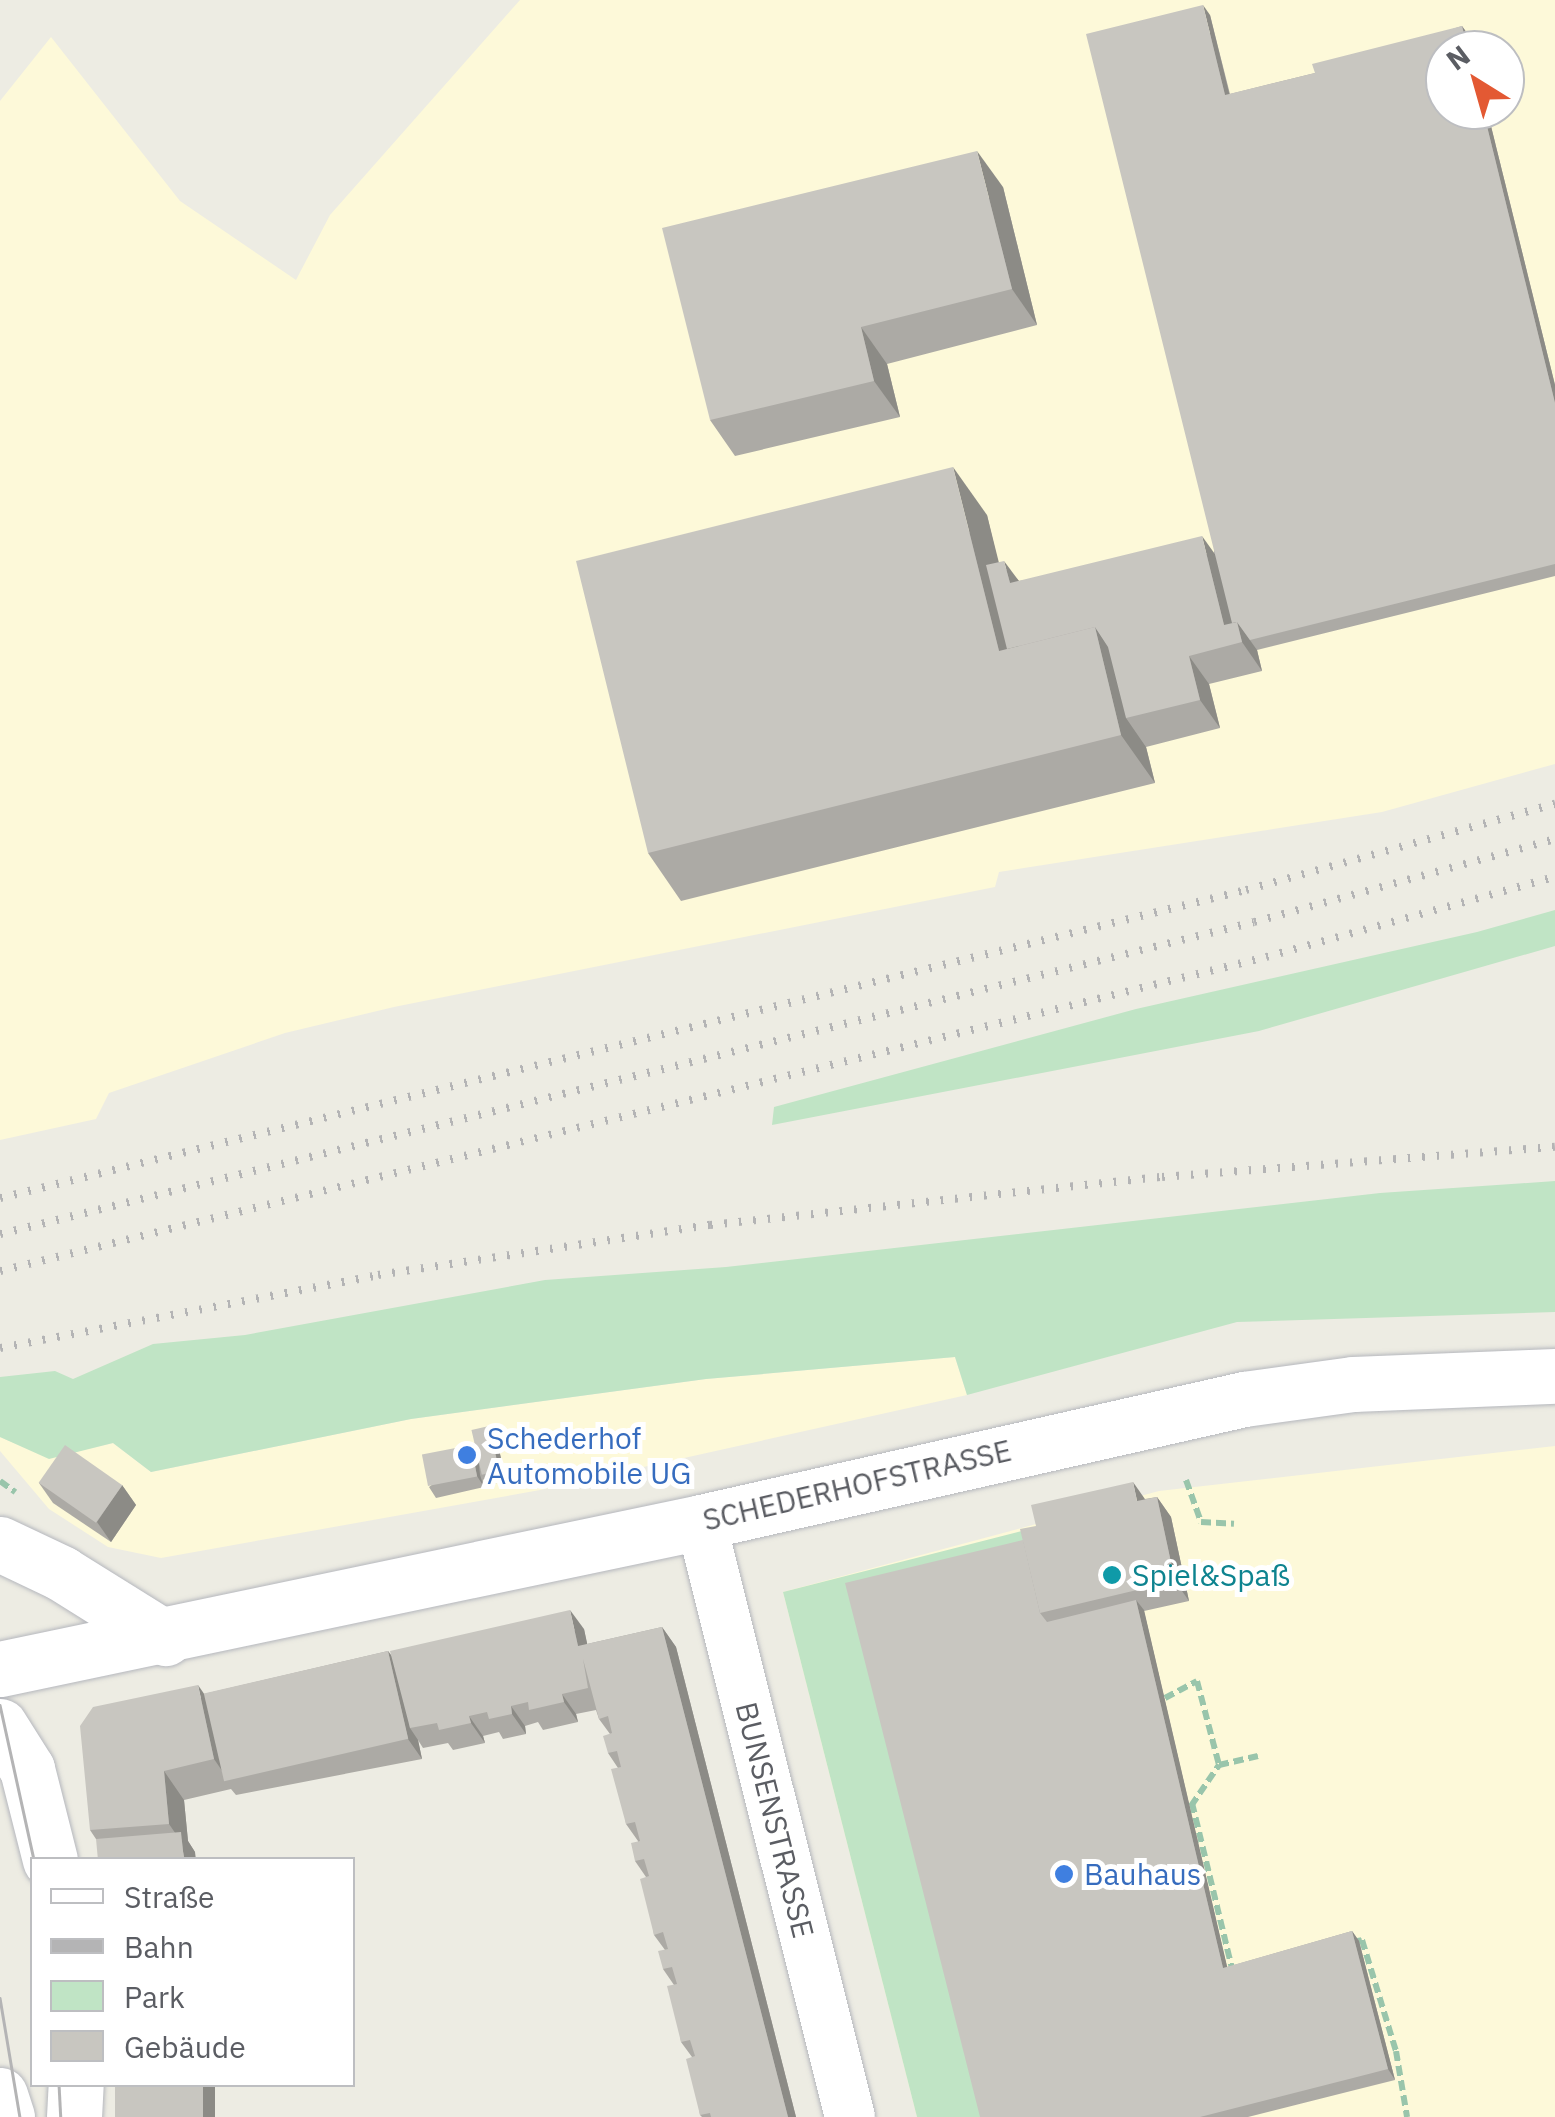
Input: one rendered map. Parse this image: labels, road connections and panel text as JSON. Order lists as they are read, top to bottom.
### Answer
{
  "streets": {
    "street": ["SCHEDERHOFSTRASSE", "BUNSENSTRASSE"]
  },
  "crossings": [
    ["SCHEDERHOFSTRASSE", "BUNSENSTRASSE"]
  ],
  "places": ["Schederhof Automobile UG", "Spiel&Spaß", "Bauhaus"],
  "legend": [
    "Straße",
    "Bahn",
    "Park",
    "Gebäude"
  ],
  "north": "top left"
}
